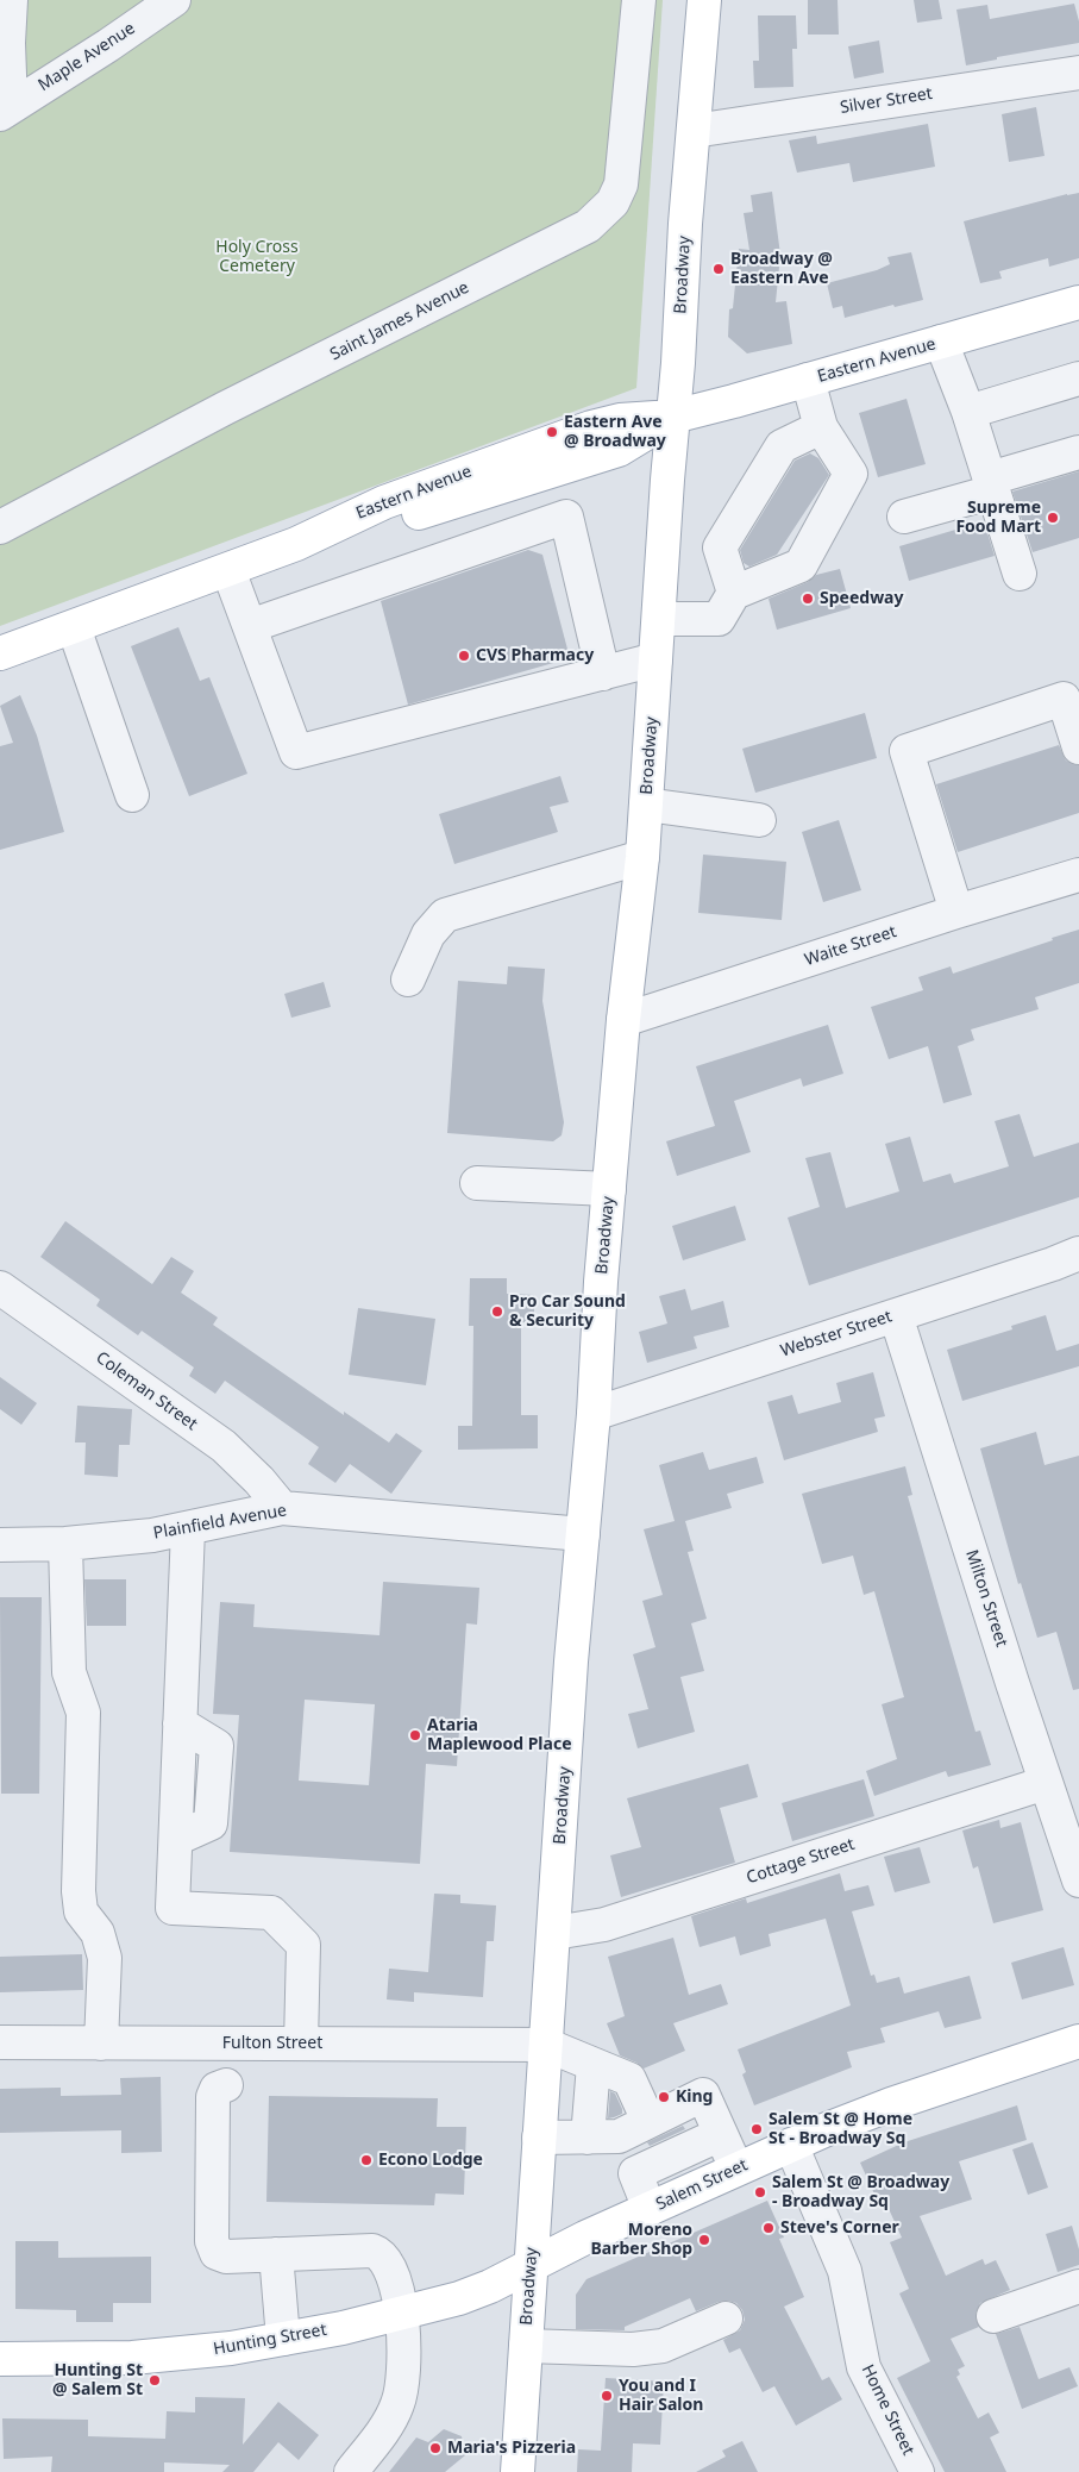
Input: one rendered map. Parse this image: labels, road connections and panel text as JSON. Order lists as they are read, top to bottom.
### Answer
{
  "streets": {
    "main road": [
      "Broadway",
      "Eastern Avenue",
      "Salem Street",
      "Hunting Street"
    ],
    "street": [
      "Maple Avenue",
      "Silver Street",
      "Saint James Avenue",
      "Waite Street",
      "Webster Street",
      "Coleman Street",
      "Plainfield Avenue",
      "Milton Street",
      "Cottage Street",
      "Fulton Street",
      "Home Street"
    ]
  },
  "crossings": [
    ["Silver Street", "Broadway"],
    ["Broadway", "Eastern Avenue"],
    ["Broadway", "Waite Street"],
    ["Broadway", "Webster Street"],
    ["Broadway", "Plainfield Avenue"],
    ["Broadway", "Cottage Street"],
    ["Broadway", "Fulton Street"],
    ["Broadway", "Salem Street"],
    ["Broadway", "Hunting Street"],
    ["Webster Street", "Milton Street"],
    ["Coleman Street", "Plainfield Avenue"],
    ["Milton Street", "Cottage Street"],
    ["Salem Street", "Hunting Street"],
    ["Salem Street", "Home Street"]
  ],
  "parks": ["Holy Cross Cemetery"],
  "places": [
    "Broadway @ Eastern Ave",
    "Eastern Ave @ Broadway",
    "Supreme Food Mart",
    "Speedway",
    "CVS Pharmacy",
    "Pro Car Sound & Security",
    "Ataria Maplewood Place",
    "King",
    "Salem St @ Home St - Broadway Sq",
    "Econo Lodge",
    "Salem St @ Broadway - Broadway Sq",
    "Steve's Corner",
    "Moreno Barber Shop",
    "Hunting St @ Salem St",
    "You and I Hair Salon",
    "Maria's Pizzeria"
  ]
}
